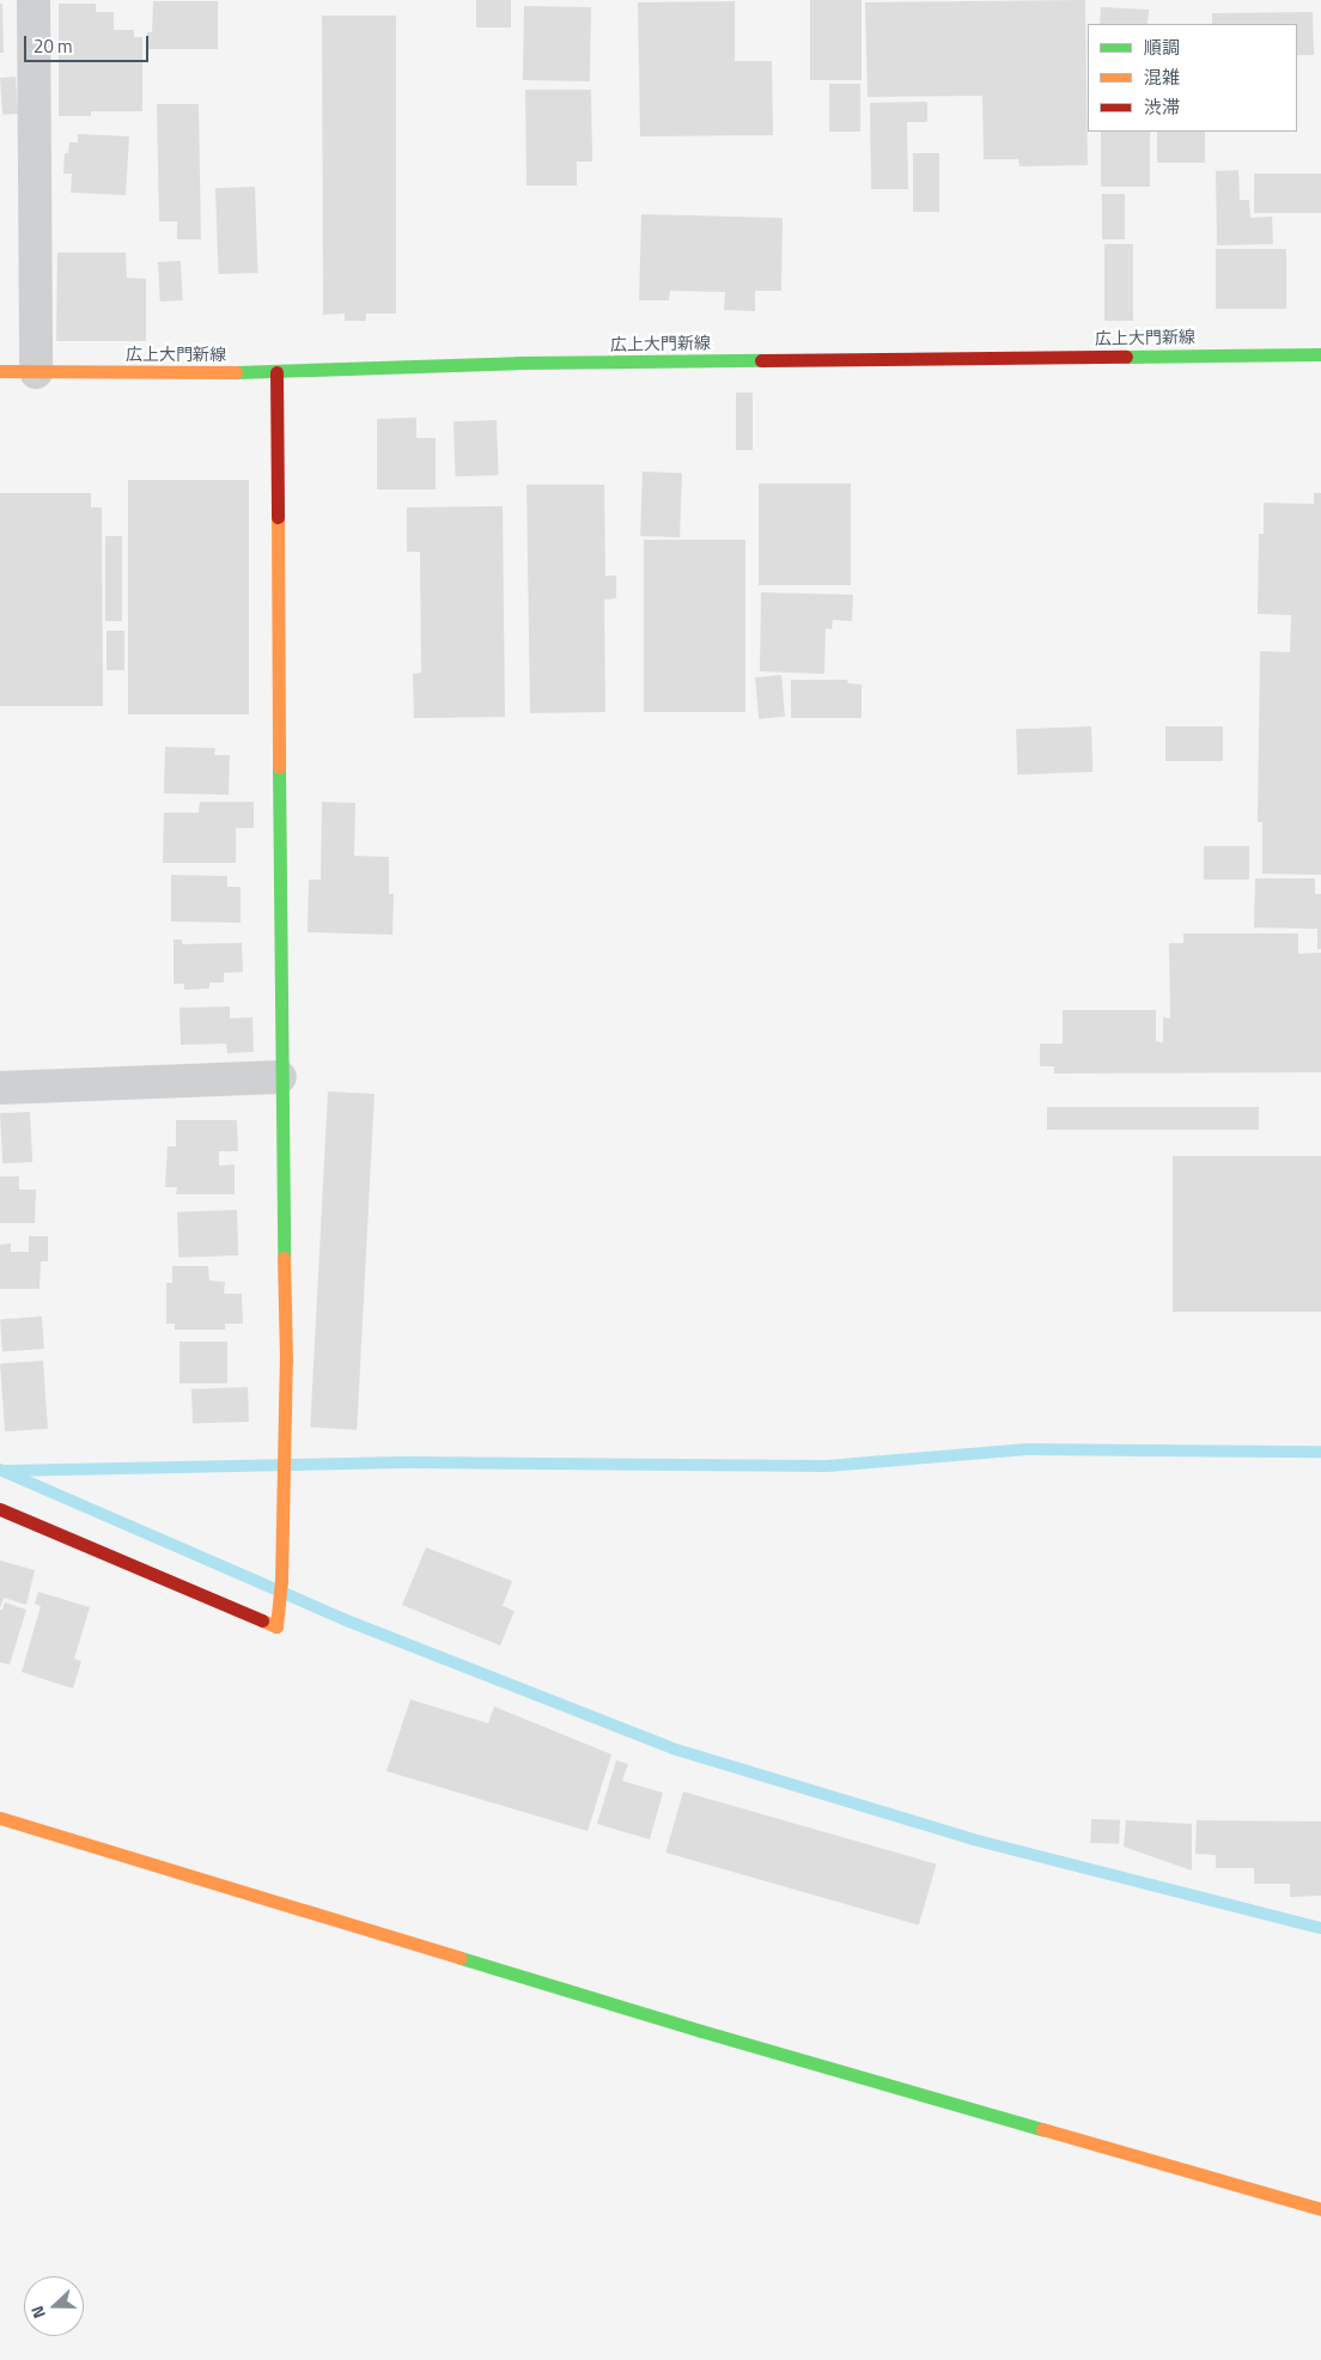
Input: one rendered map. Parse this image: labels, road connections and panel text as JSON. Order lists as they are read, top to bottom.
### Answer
{
  "streets": {
    "street": ["広上大門新線"]
  },
  "legend": ["順調", "混雑", "渋滞"],
  "scale_bar": "20 m",
  "north": "left"
}
